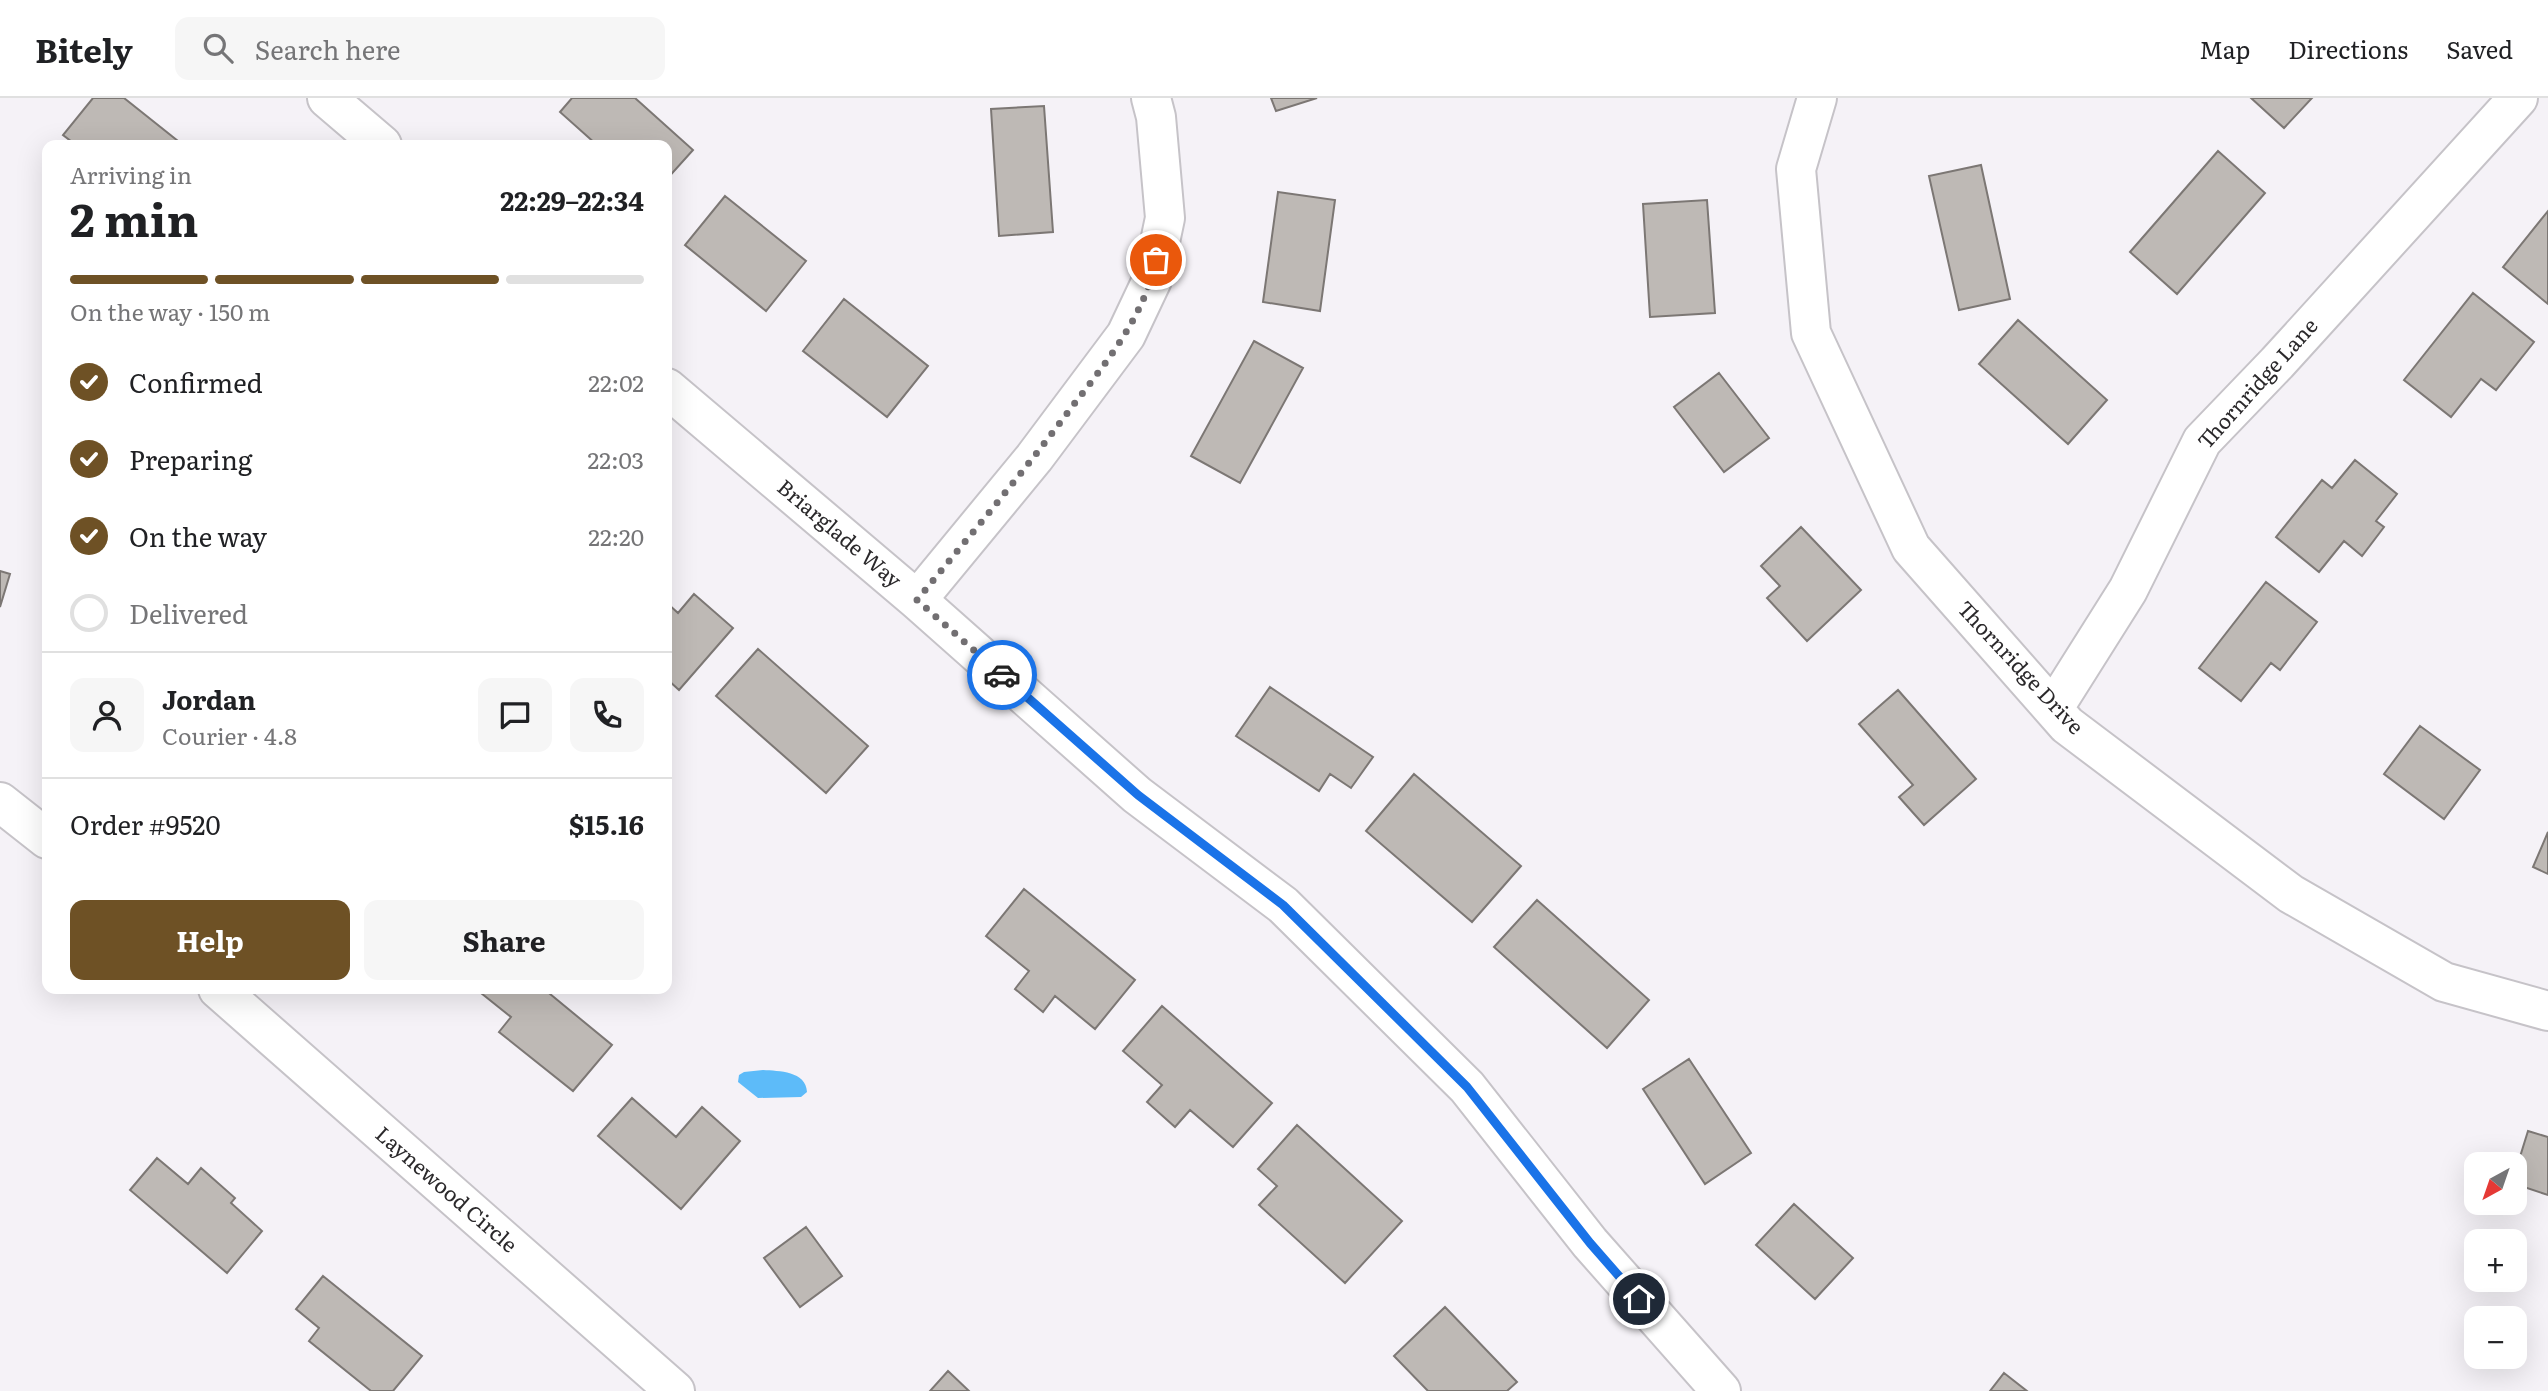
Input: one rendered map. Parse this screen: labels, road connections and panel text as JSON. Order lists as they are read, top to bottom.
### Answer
{
  "streets": {
    "street": [
      "Thornridge Lane",
      "Briarglade Way",
      "Thornridge Drive",
      "Laynewood Circle"
    ]
  },
  "crossings": [
    ["Thornridge Lane", "Thornridge Drive"]
  ],
  "north": "bottom left",
  "page": {
    "header": "Bitely",
    "search": "Search here",
    "nav": ["Map", "Directions", "Saved"],
    "heading": ["2 min", "Arriving in", "22:29–22:34"],
    "panel": [
      "Jordan",
      "Courier · 4.8",
      "Order #9520",
      "$15.16"
    ],
    "bar": "On the way · 150 m",
    "list": [
      ["Confirmed", "22:02"],
      ["Preparing", "22:03"],
      ["On the way", "22:20"],
      "Delivered"
    ],
    "buttons": ["Help", "Share"],
    "map_buttons": ["+", "−"]
  }
}
